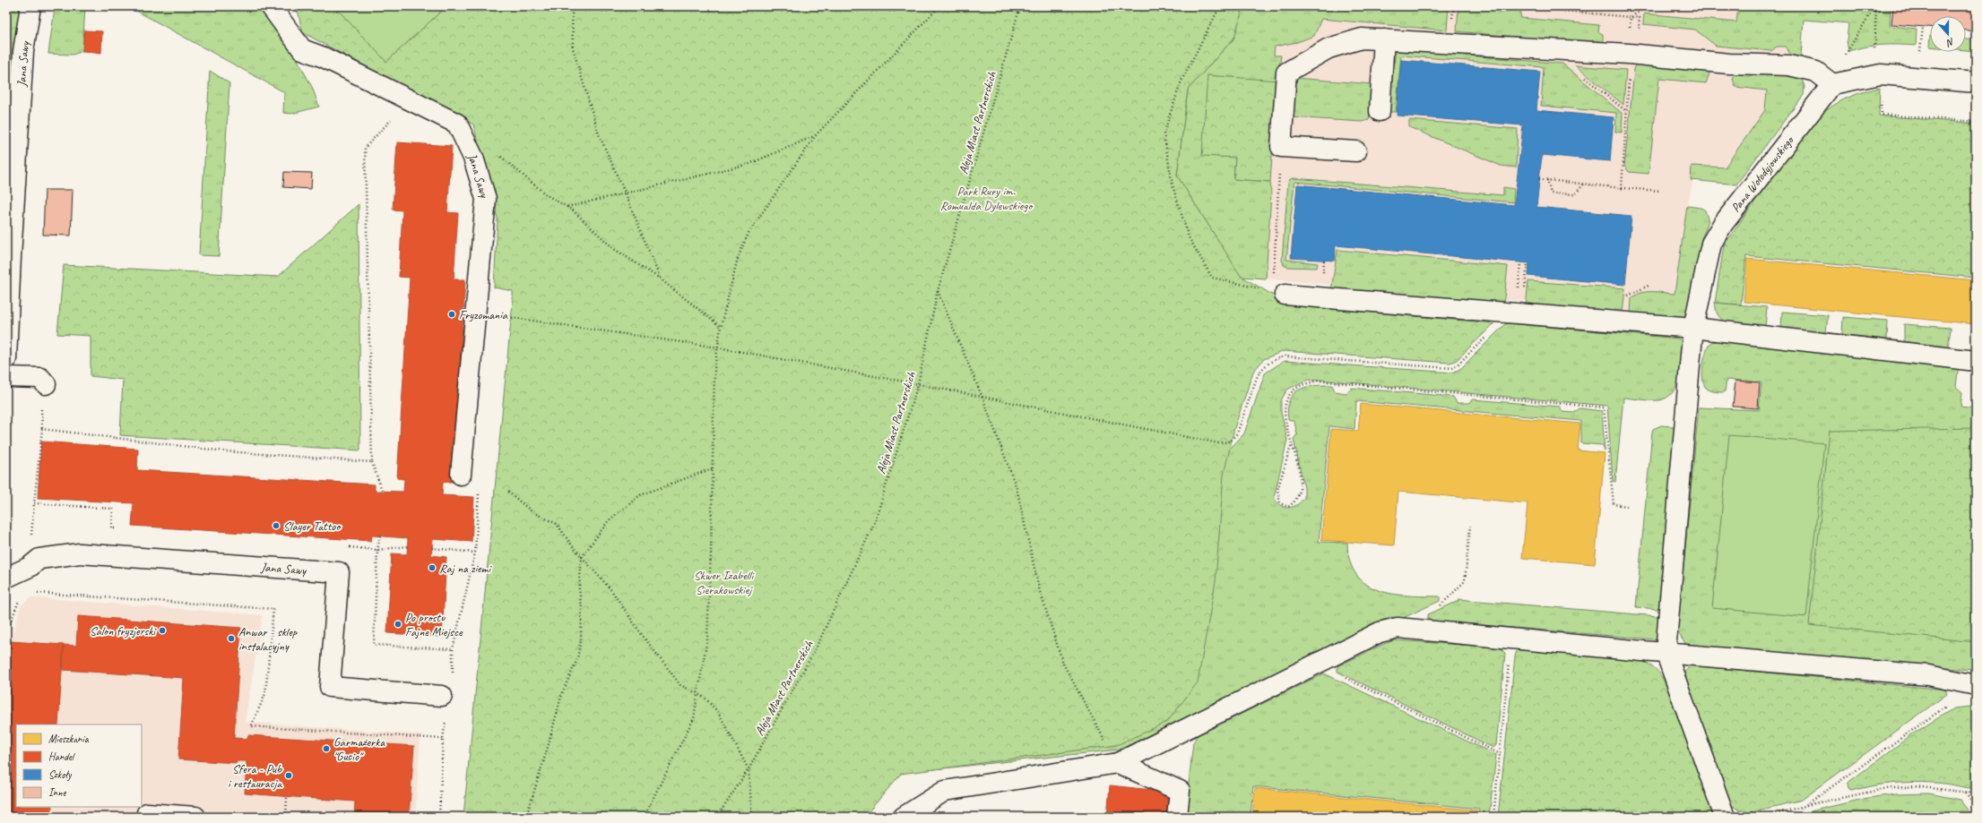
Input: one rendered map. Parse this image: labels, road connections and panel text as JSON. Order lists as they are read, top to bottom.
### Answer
{
  "streets": {
    "street": ["Jana Sawy", "Pana Wołodyjowskiego"],
    "path": ["Aleja Miast Partnerskich"]
  },
  "parks": ["Park Rury im. Romualda Dylewskiego", "Skwer Izabelli Sierakowskiej"],
  "places": [
    "Fryzomania",
    "Slayer Tattoo",
    "Raj na ziemi",
    "Po prostu Fajne Miejsce",
    "Salon fryzjerski",
    "Anwar - sklep instalacyjny",
    "Garmażerka \"Gucio\"",
    "Sfera - Pub i restauracja"
  ],
  "legend": [
    "Mieszkania",
    "Handel",
    "Szkoły",
    "Inne"
  ],
  "north": "bottom"
}
